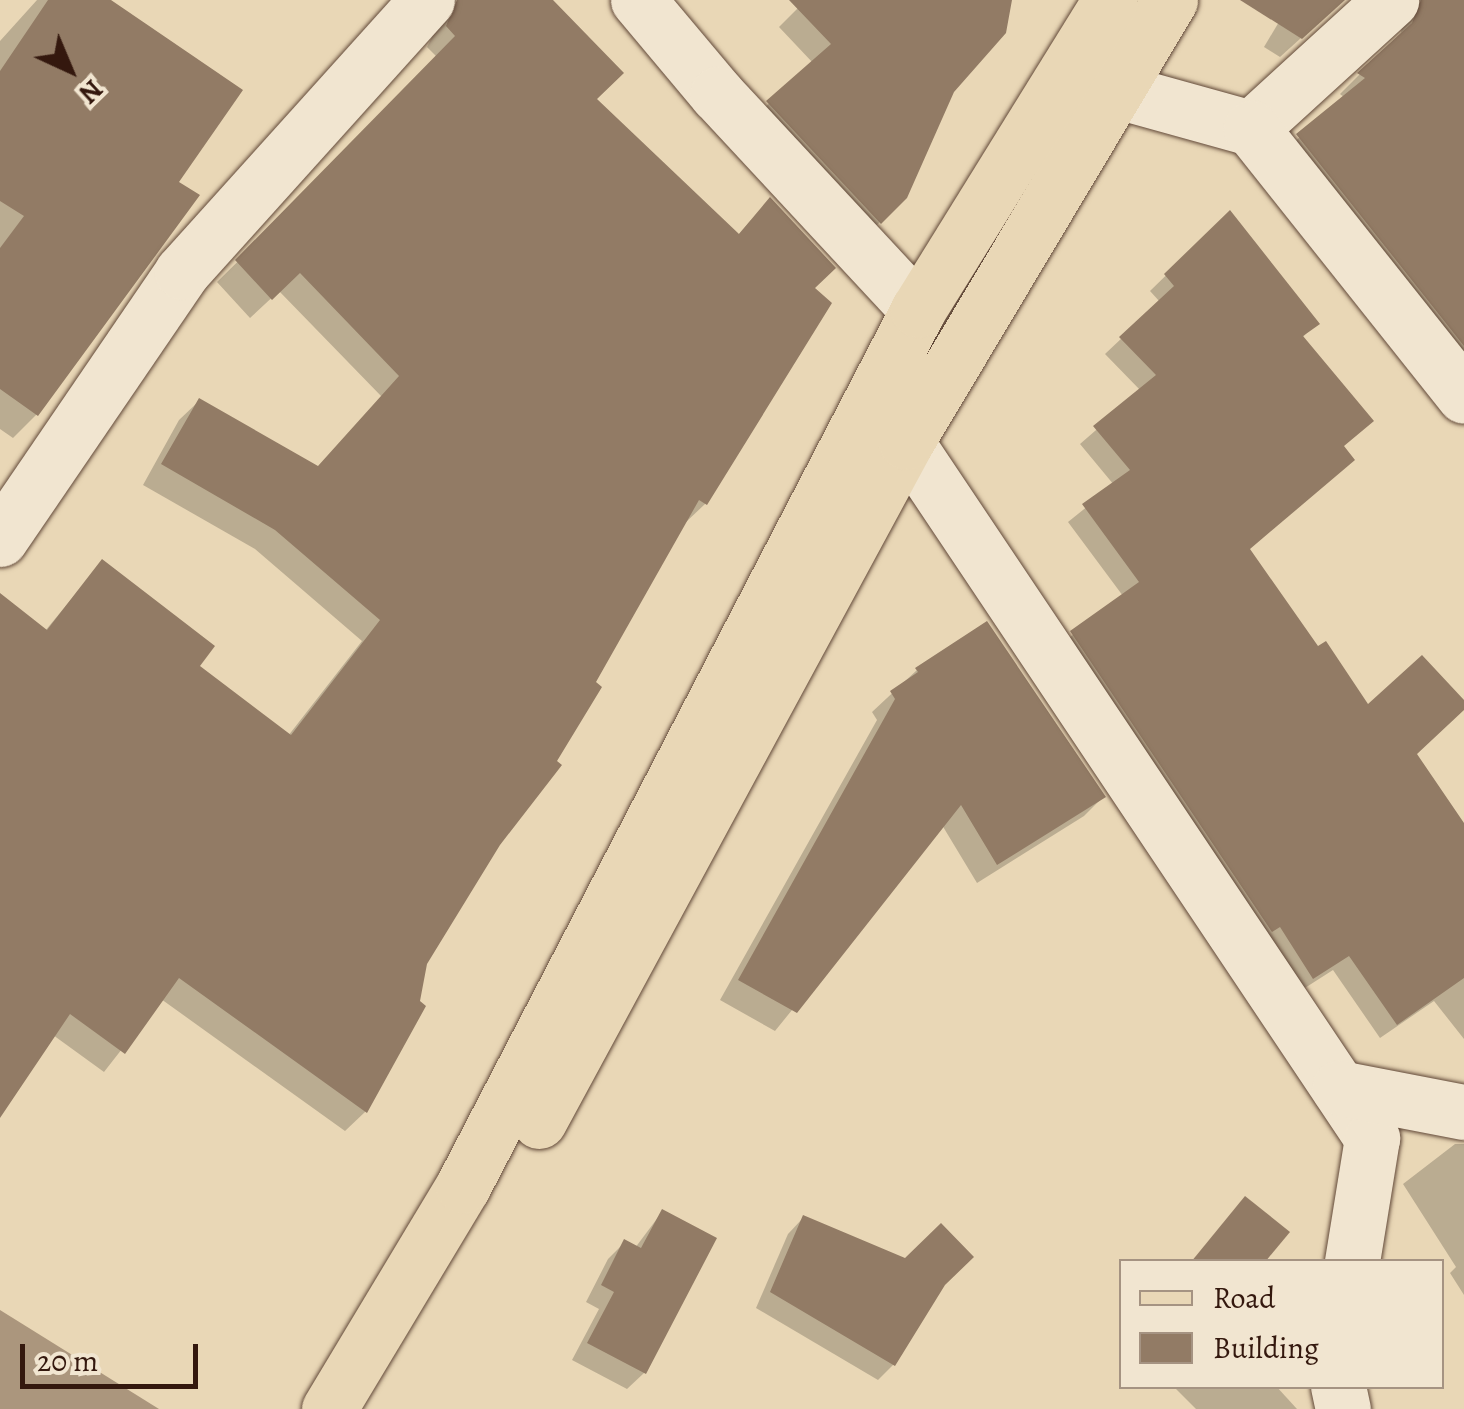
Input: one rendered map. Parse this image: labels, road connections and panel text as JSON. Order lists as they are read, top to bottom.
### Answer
{
  "legend": ["Road", "Building"],
  "scale_bar": "20 m",
  "north": "bottom right"
}
